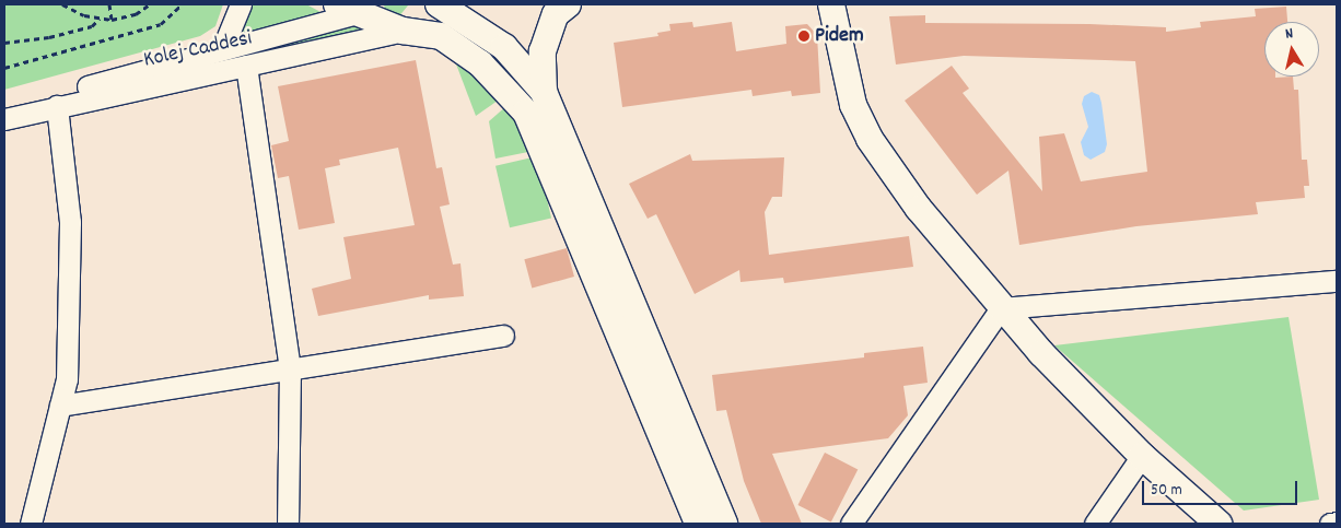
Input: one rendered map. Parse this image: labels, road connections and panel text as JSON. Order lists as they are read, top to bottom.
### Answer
{
  "streets": {
    "street": ["Kolej Caddesi"]
  },
  "places": ["Pidem"],
  "scale_bar": "50 m",
  "north": "top"
}
